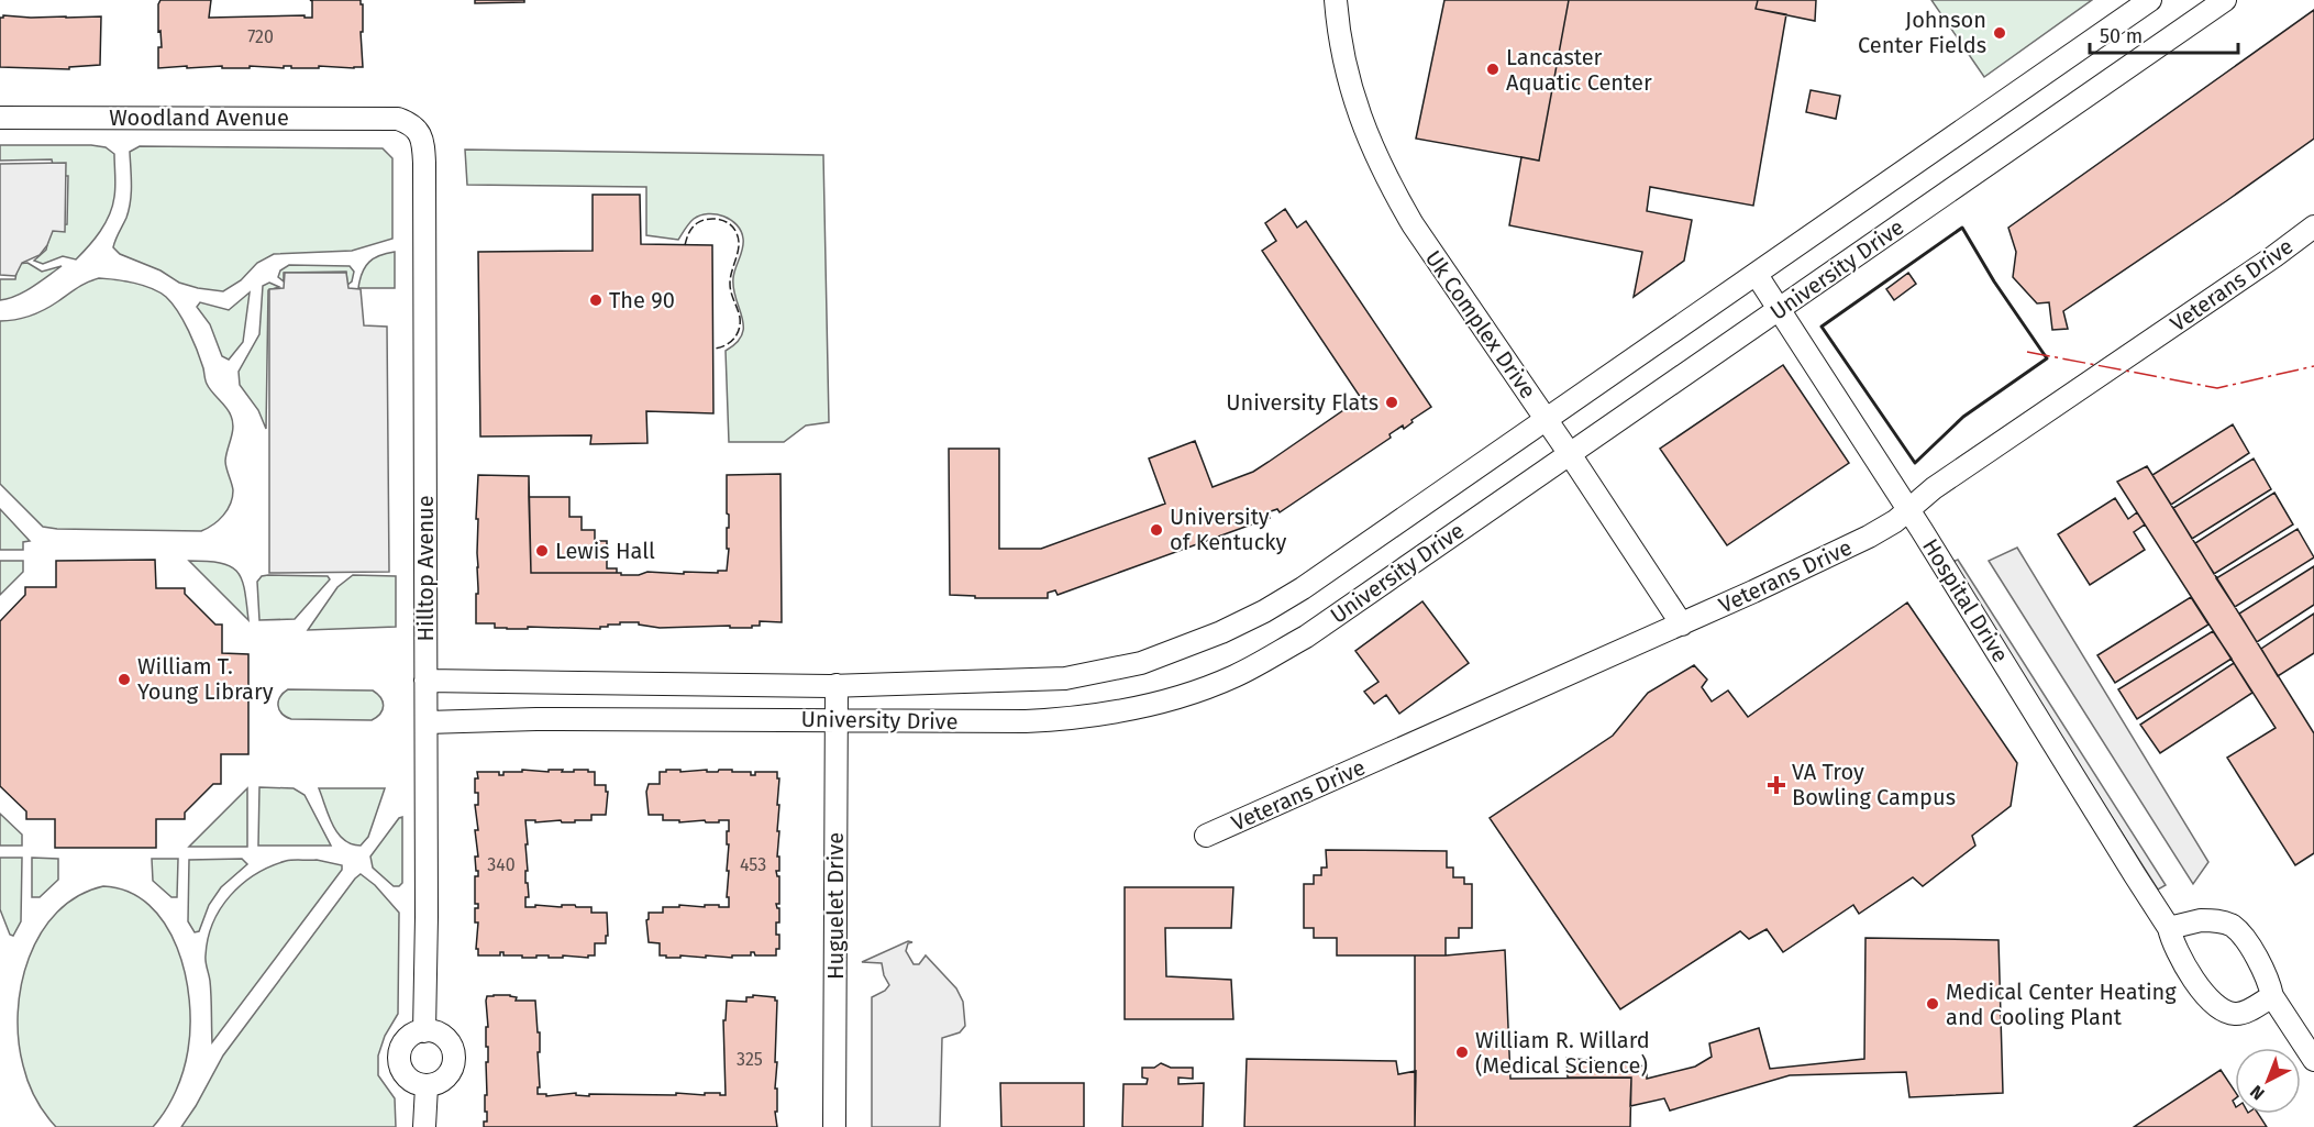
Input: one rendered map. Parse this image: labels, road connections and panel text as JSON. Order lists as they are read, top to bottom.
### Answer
{
  "streets": {
    "street": [
      "Woodland Avenue",
      "University Drive",
      "Veterans Drive",
      "Uk Complex Drive",
      "Hilltop Avenue",
      "Hospital Drive",
      "Huguelet Drive"
    ]
  },
  "crossings": [
    ["Woodland Avenue", "Hilltop Avenue"],
    ["University Drive", "Uk Complex Drive"],
    ["University Drive", "Hilltop Avenue"],
    ["University Drive", "Hospital Drive"],
    ["University Drive", "Huguelet Drive"],
    ["Veterans Drive", "Uk Complex Drive"],
    ["Veterans Drive", "Hospital Drive"]
  ],
  "places": {
    "other": [
      "Johnson Center Fields",
      "Lancaster Aquatic Center",
      "The 90",
      "University Flats",
      "University of Kentucky",
      "Lewis Hall",
      "William T. Young Library",
      "Medical Center Heating and Cooling Plant",
      "William R. Willard (Medical Science)"
    ],
    "health": ["VA Troy Bowling Campus"]
  },
  "house_numbers": [
    "720",
    "340",
    "453",
    "325"
  ],
  "scale_bar": "50 m",
  "north": "bottom left"
}
